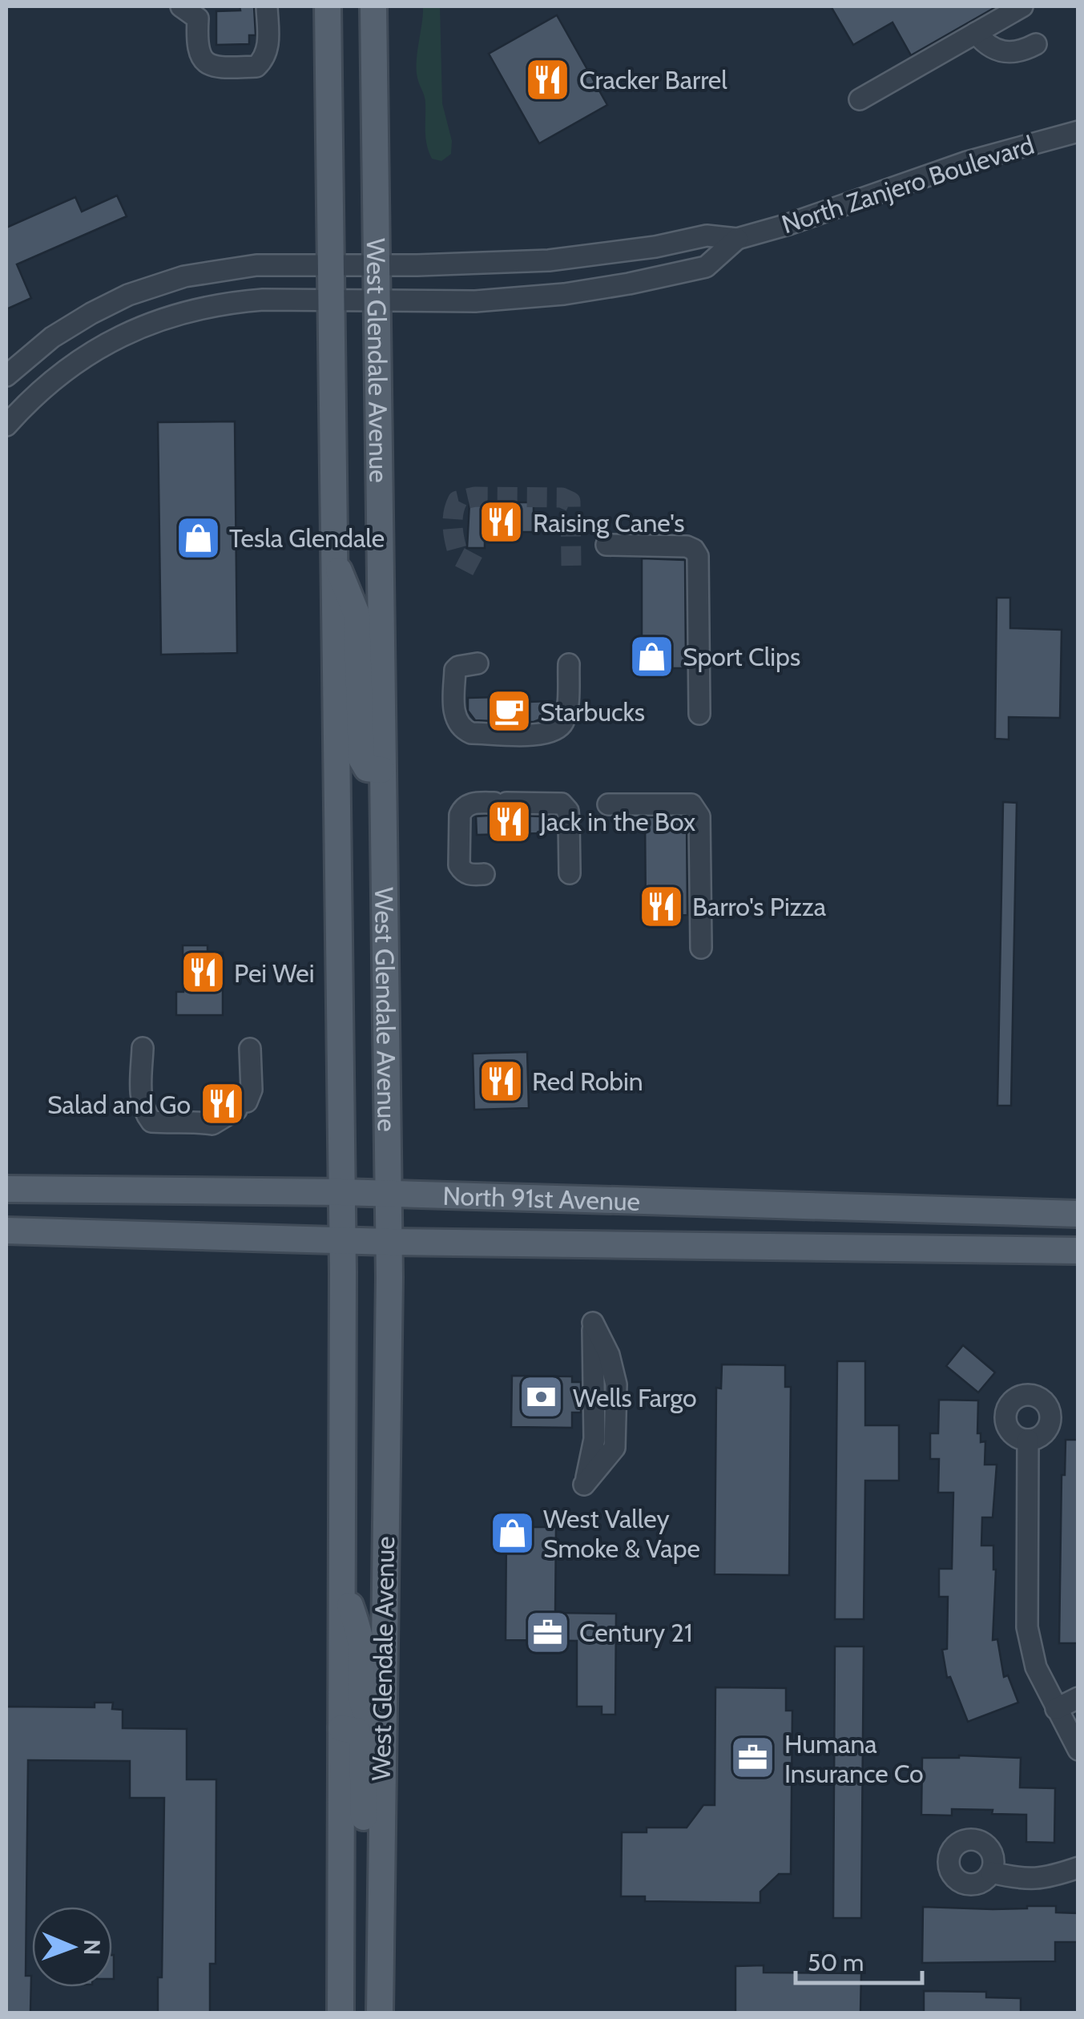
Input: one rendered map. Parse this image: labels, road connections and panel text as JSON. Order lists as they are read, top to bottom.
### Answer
{
  "streets": {
    "main road": ["West Glendale Avenue", "North 91st Avenue"],
    "street": ["North Zanjero Boulevard"]
  },
  "crossings": [
    ["North Zanjero Boulevard", "West Glendale Avenue"],
    ["West Glendale Avenue", "North 91st Avenue"]
  ],
  "places": {
    "restaurant": [
      "Cracker Barrel",
      "Raising Cane's",
      "Jack in the Box",
      "Barro's Pizza",
      "Pei Wei",
      "Red Robin",
      "Salad and Go"
    ],
    "shop": ["Tesla Glendale", "Sport Clips", "West Valley Smoke & Vape"],
    "cafe": ["Starbucks"],
    "bank": ["Wells Fargo"],
    "office": ["Century 21", "Humana Insurance Co"]
  },
  "scale_bar": "50 m",
  "north": "right"
}
